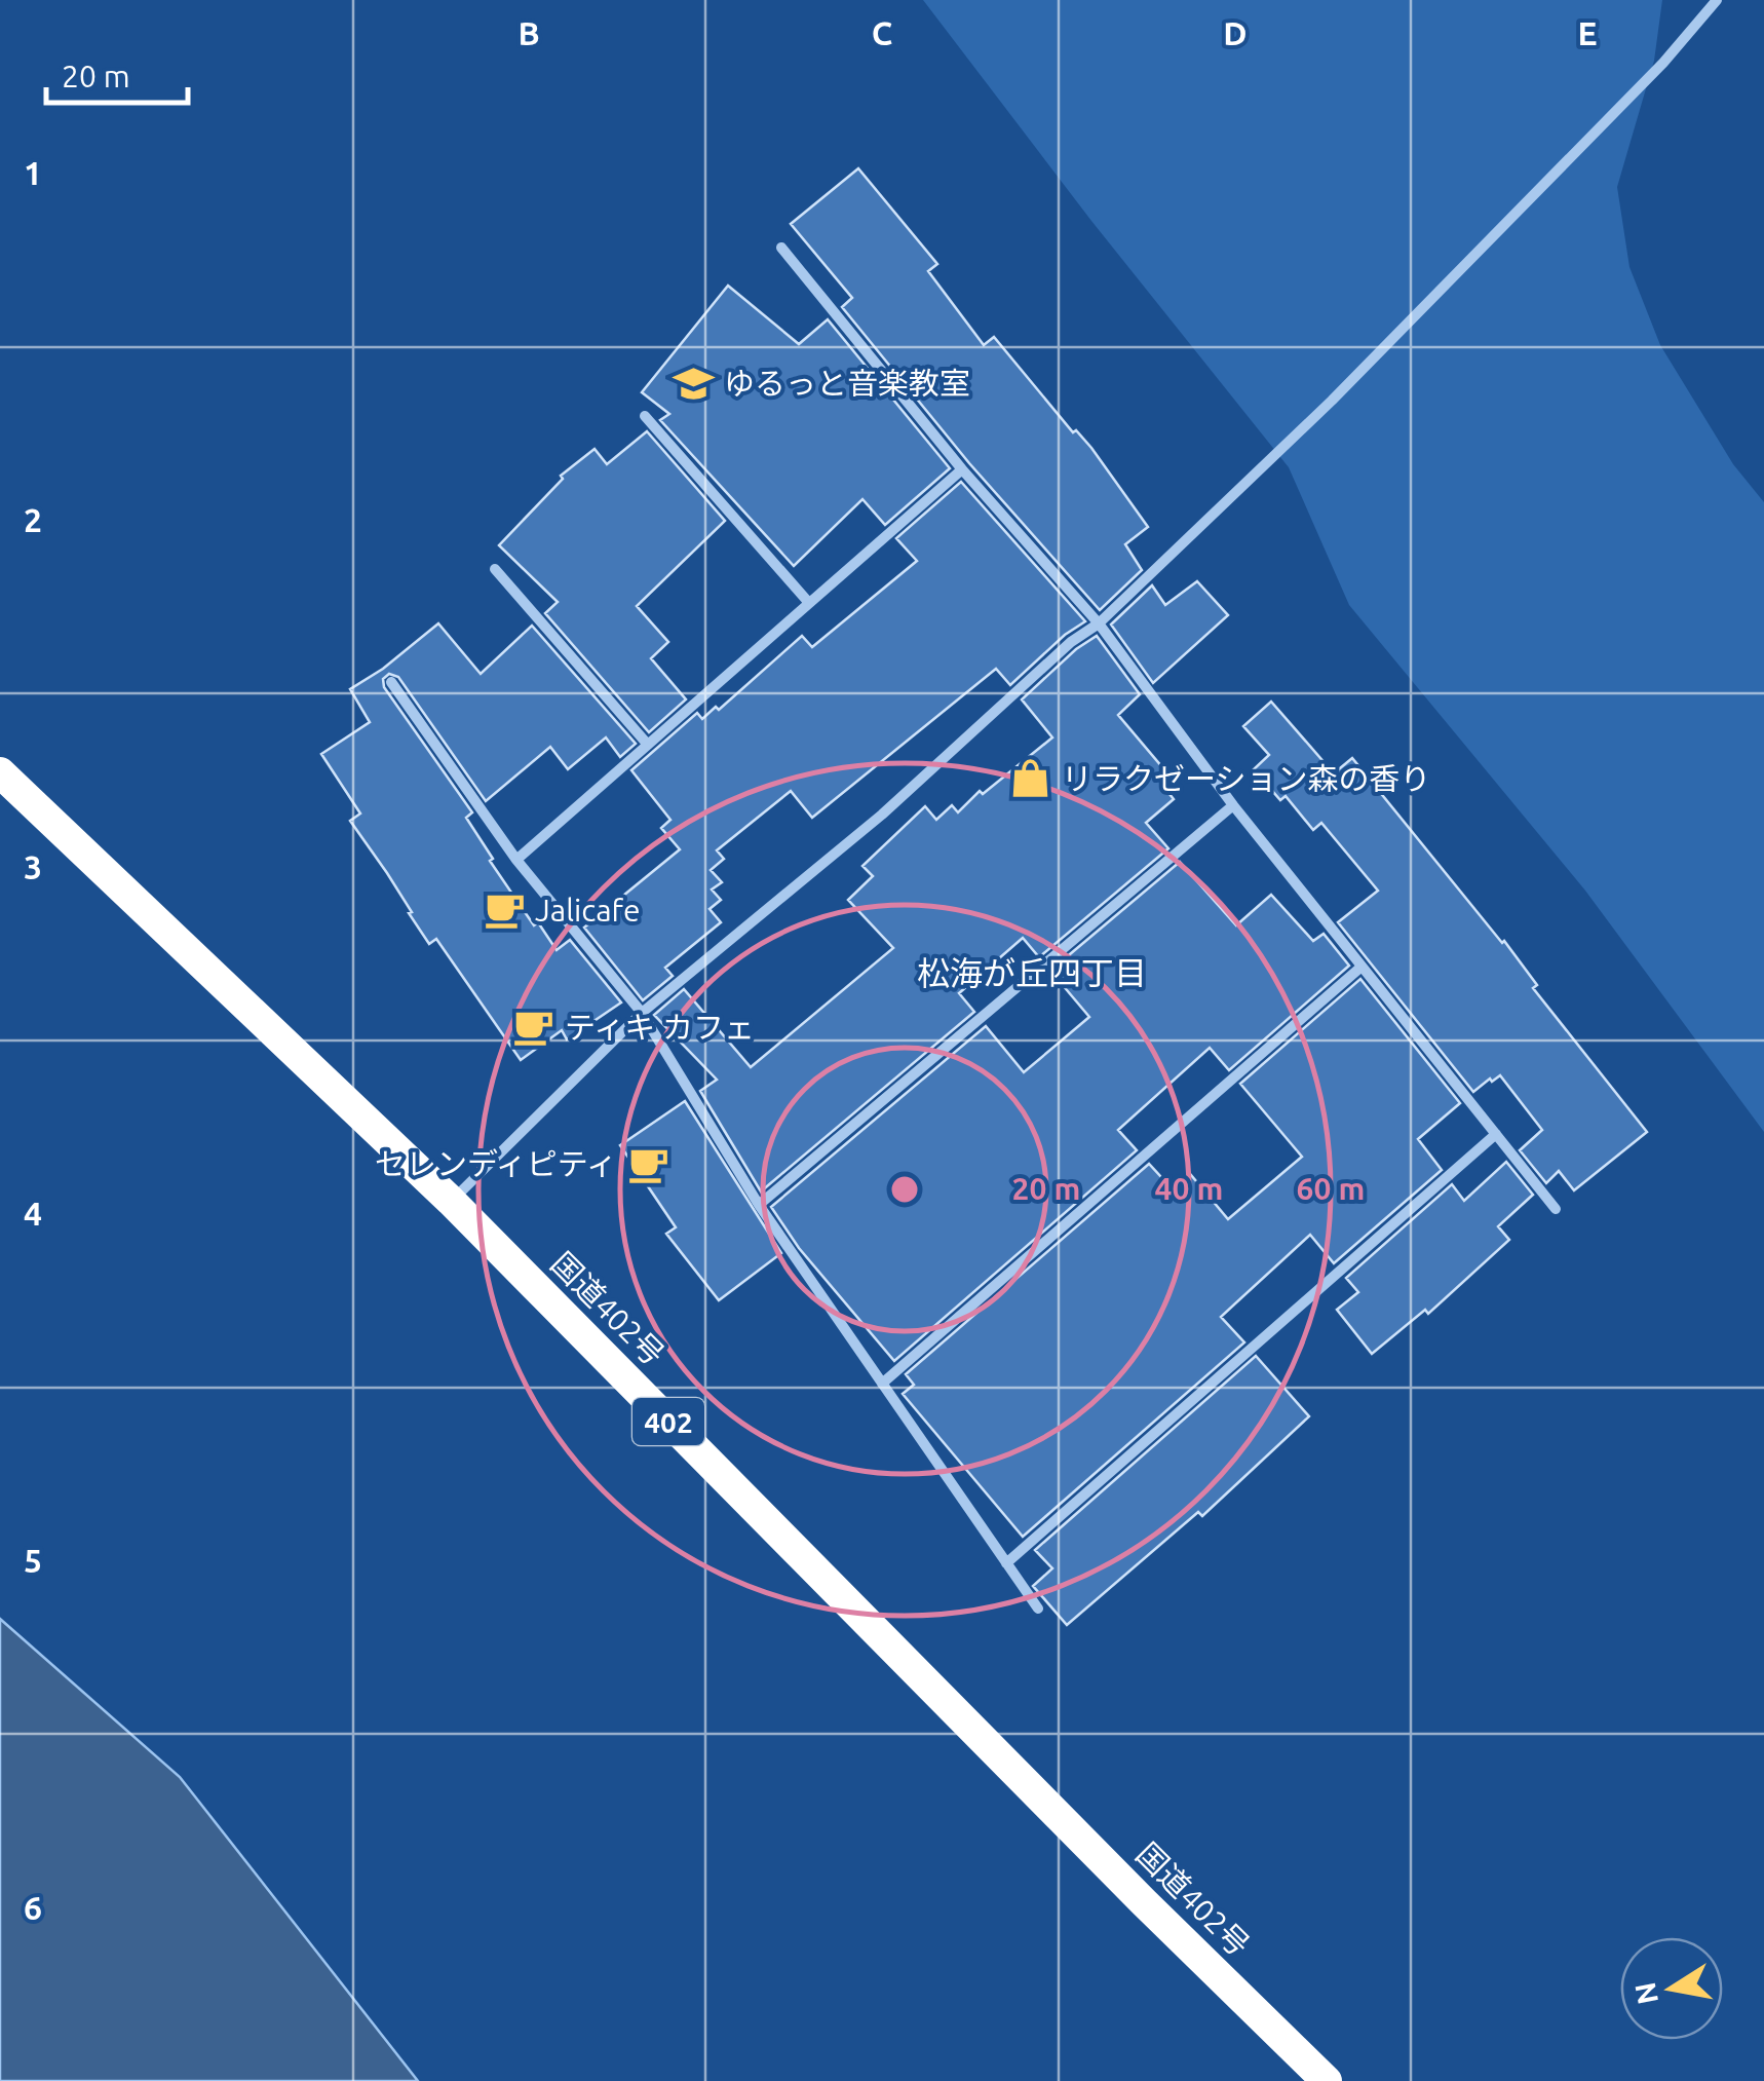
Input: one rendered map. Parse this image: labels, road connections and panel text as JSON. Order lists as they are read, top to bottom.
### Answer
{
  "streets": {
    "highway": ["国道402号", "402"]
  },
  "districts": ["松海が丘四丁目"],
  "places": {
    "school or university": ["ゆるっと音楽教室"],
    "shop": ["リラクゼーション森の香り"],
    "cafe": ["Jalicafe", "ティキ カフェ", "セレンディピティ"]
  },
  "scale_bar": "20 m",
  "north": "left",
  "grid": {
    "columns": [
      "B",
      "C",
      "D",
      "E"
    ],
    "rows": [
      "1",
      "2",
      "3",
      "4",
      "5",
      "6"
    ]
  },
  "rings": ["20 m", "40 m", "60 m"]
}
